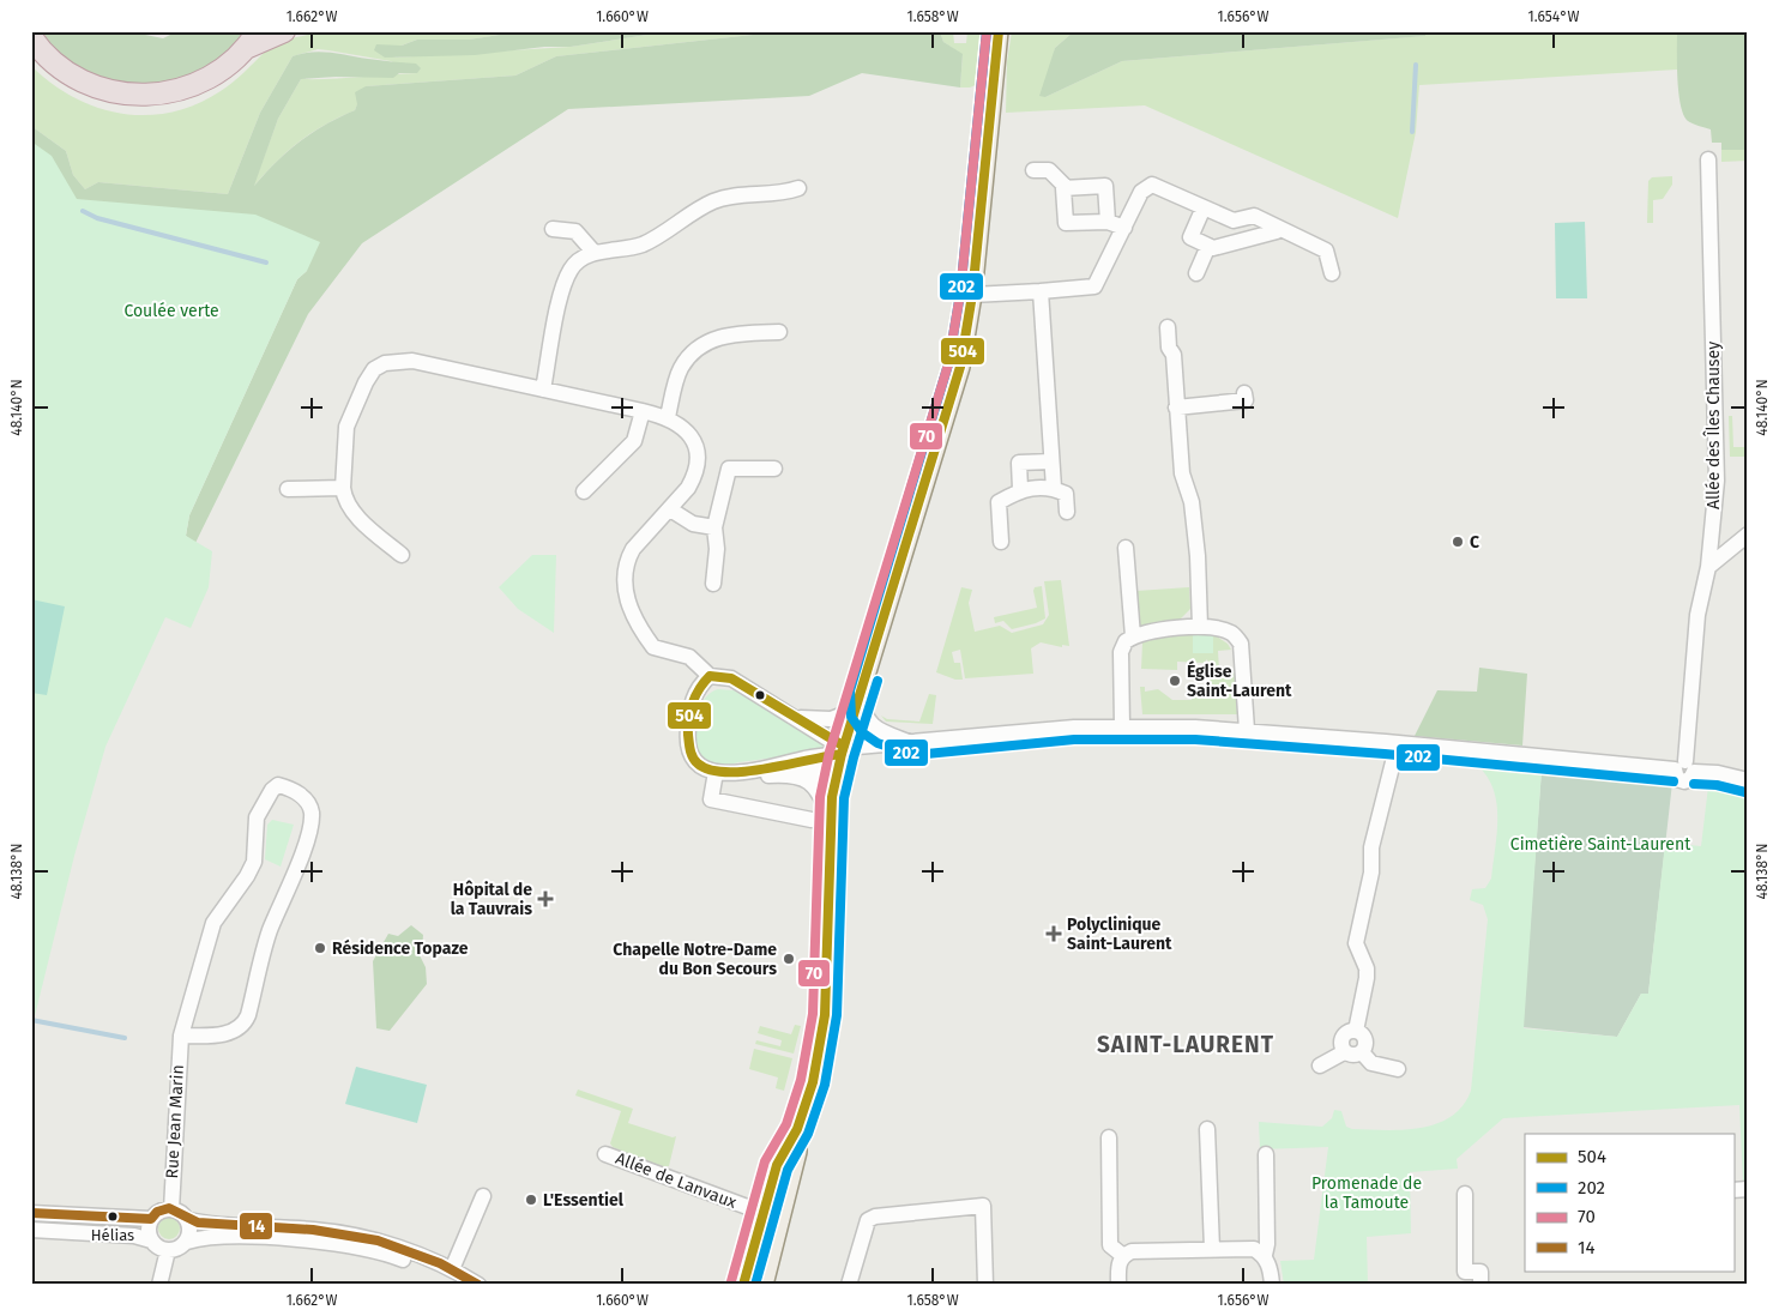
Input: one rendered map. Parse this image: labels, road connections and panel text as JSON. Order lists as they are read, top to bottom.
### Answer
{
  "streets": {
    "street": ["Allée des Îles Chausey", "Rue Jean Marin", "Allée de Lanvaux"]
  },
  "districts": ["SAINT-LAURENT"],
  "parks": ["Coulée verte", "Cimetière Saint-Laurent", "Promenade de la Tamoute"],
  "places": {
    "other": [
      "C",
      "Église Saint-Laurent",
      "Résidence Topaze",
      "Chapelle Notre-Dame du Bon Secours",
      "L'Essentiel",
      "Hélias"
    ],
    "health": ["Hôpital de la Tauvrais", "Polyclinique Saint-Laurent"]
  },
  "lines": [
    "transit line 504",
    "transit line 202",
    "transit line 70",
    "transit line 14"
  ],
  "legend": [
    "504",
    "202",
    "70",
    "14"
  ],
  "coordinates": [
    "1.662°W",
    "1.660°W",
    "1.658°W",
    "1.656°W",
    "1.654°W",
    "48.140°N",
    "48.138°N"
  ]
}
